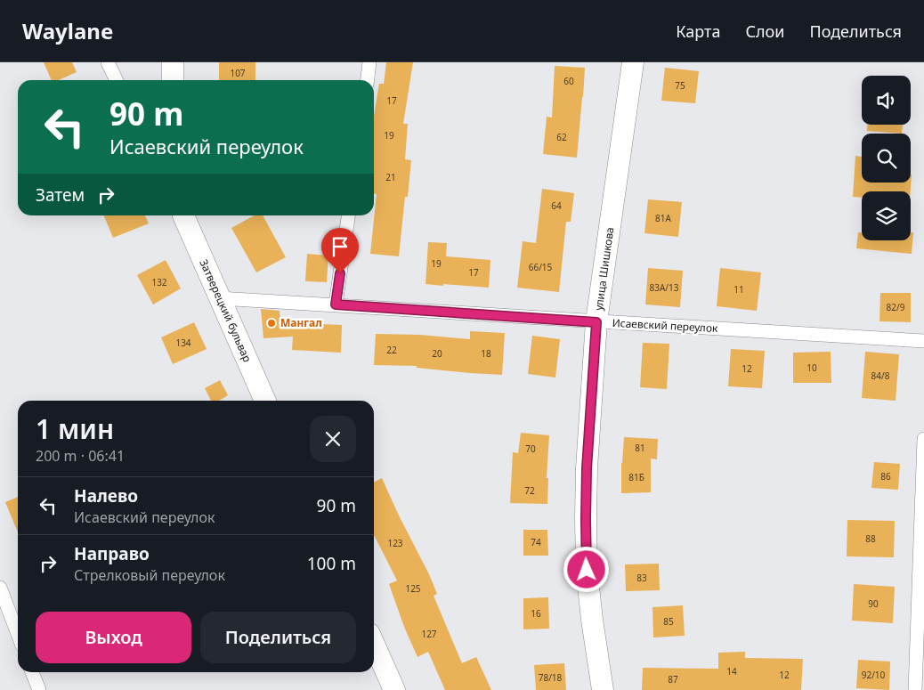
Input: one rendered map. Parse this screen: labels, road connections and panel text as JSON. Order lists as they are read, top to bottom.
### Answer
{
  "streets": {
    "main road": ["улица Шишкова", "Затверецкий бульвар"],
    "street": ["Исаевский переулок"]
  },
  "crossings": [
    ["улица Шишкова", "Исаевский переулок"],
    ["Затверецкий бульвар", "Исаевский переулок"]
  ],
  "places": ["Мангал"],
  "house_numbers": [
    "107",
    "60",
    "75",
    "17",
    "19",
    "62",
    "21",
    "64",
    "81А",
    "19",
    "66/15",
    "17",
    "132",
    "83А/13",
    "11",
    "82/9",
    "134",
    "22",
    "20",
    "18",
    "10",
    "12",
    "84/8",
    "81",
    "70",
    "86",
    "81Б",
    "72",
    "88",
    "74",
    "123",
    "83",
    "125",
    "90",
    "16",
    "85",
    "127",
    "14",
    "12",
    "92/10",
    "78/18",
    "87"
  ],
  "page": {
    "header": "Waylane",
    "nav": ["Карта", "Слои", "Поделиться"],
    "turn": ["90 m", "Исаевский переулок"],
    "then": "Затем",
    "heading": ["1 мин", "200 m · 06:41"],
    "list": [
      {
        "name": "Налево",
        "note": "Исаевский переулок",
        "value": "90 m"
      },
      {
        "name": "Направо",
        "note": "Стрелковый переулок",
        "value": "100 m"
      }
    ],
    "buttons": ["Выход", "Поделиться"]
  }
}
